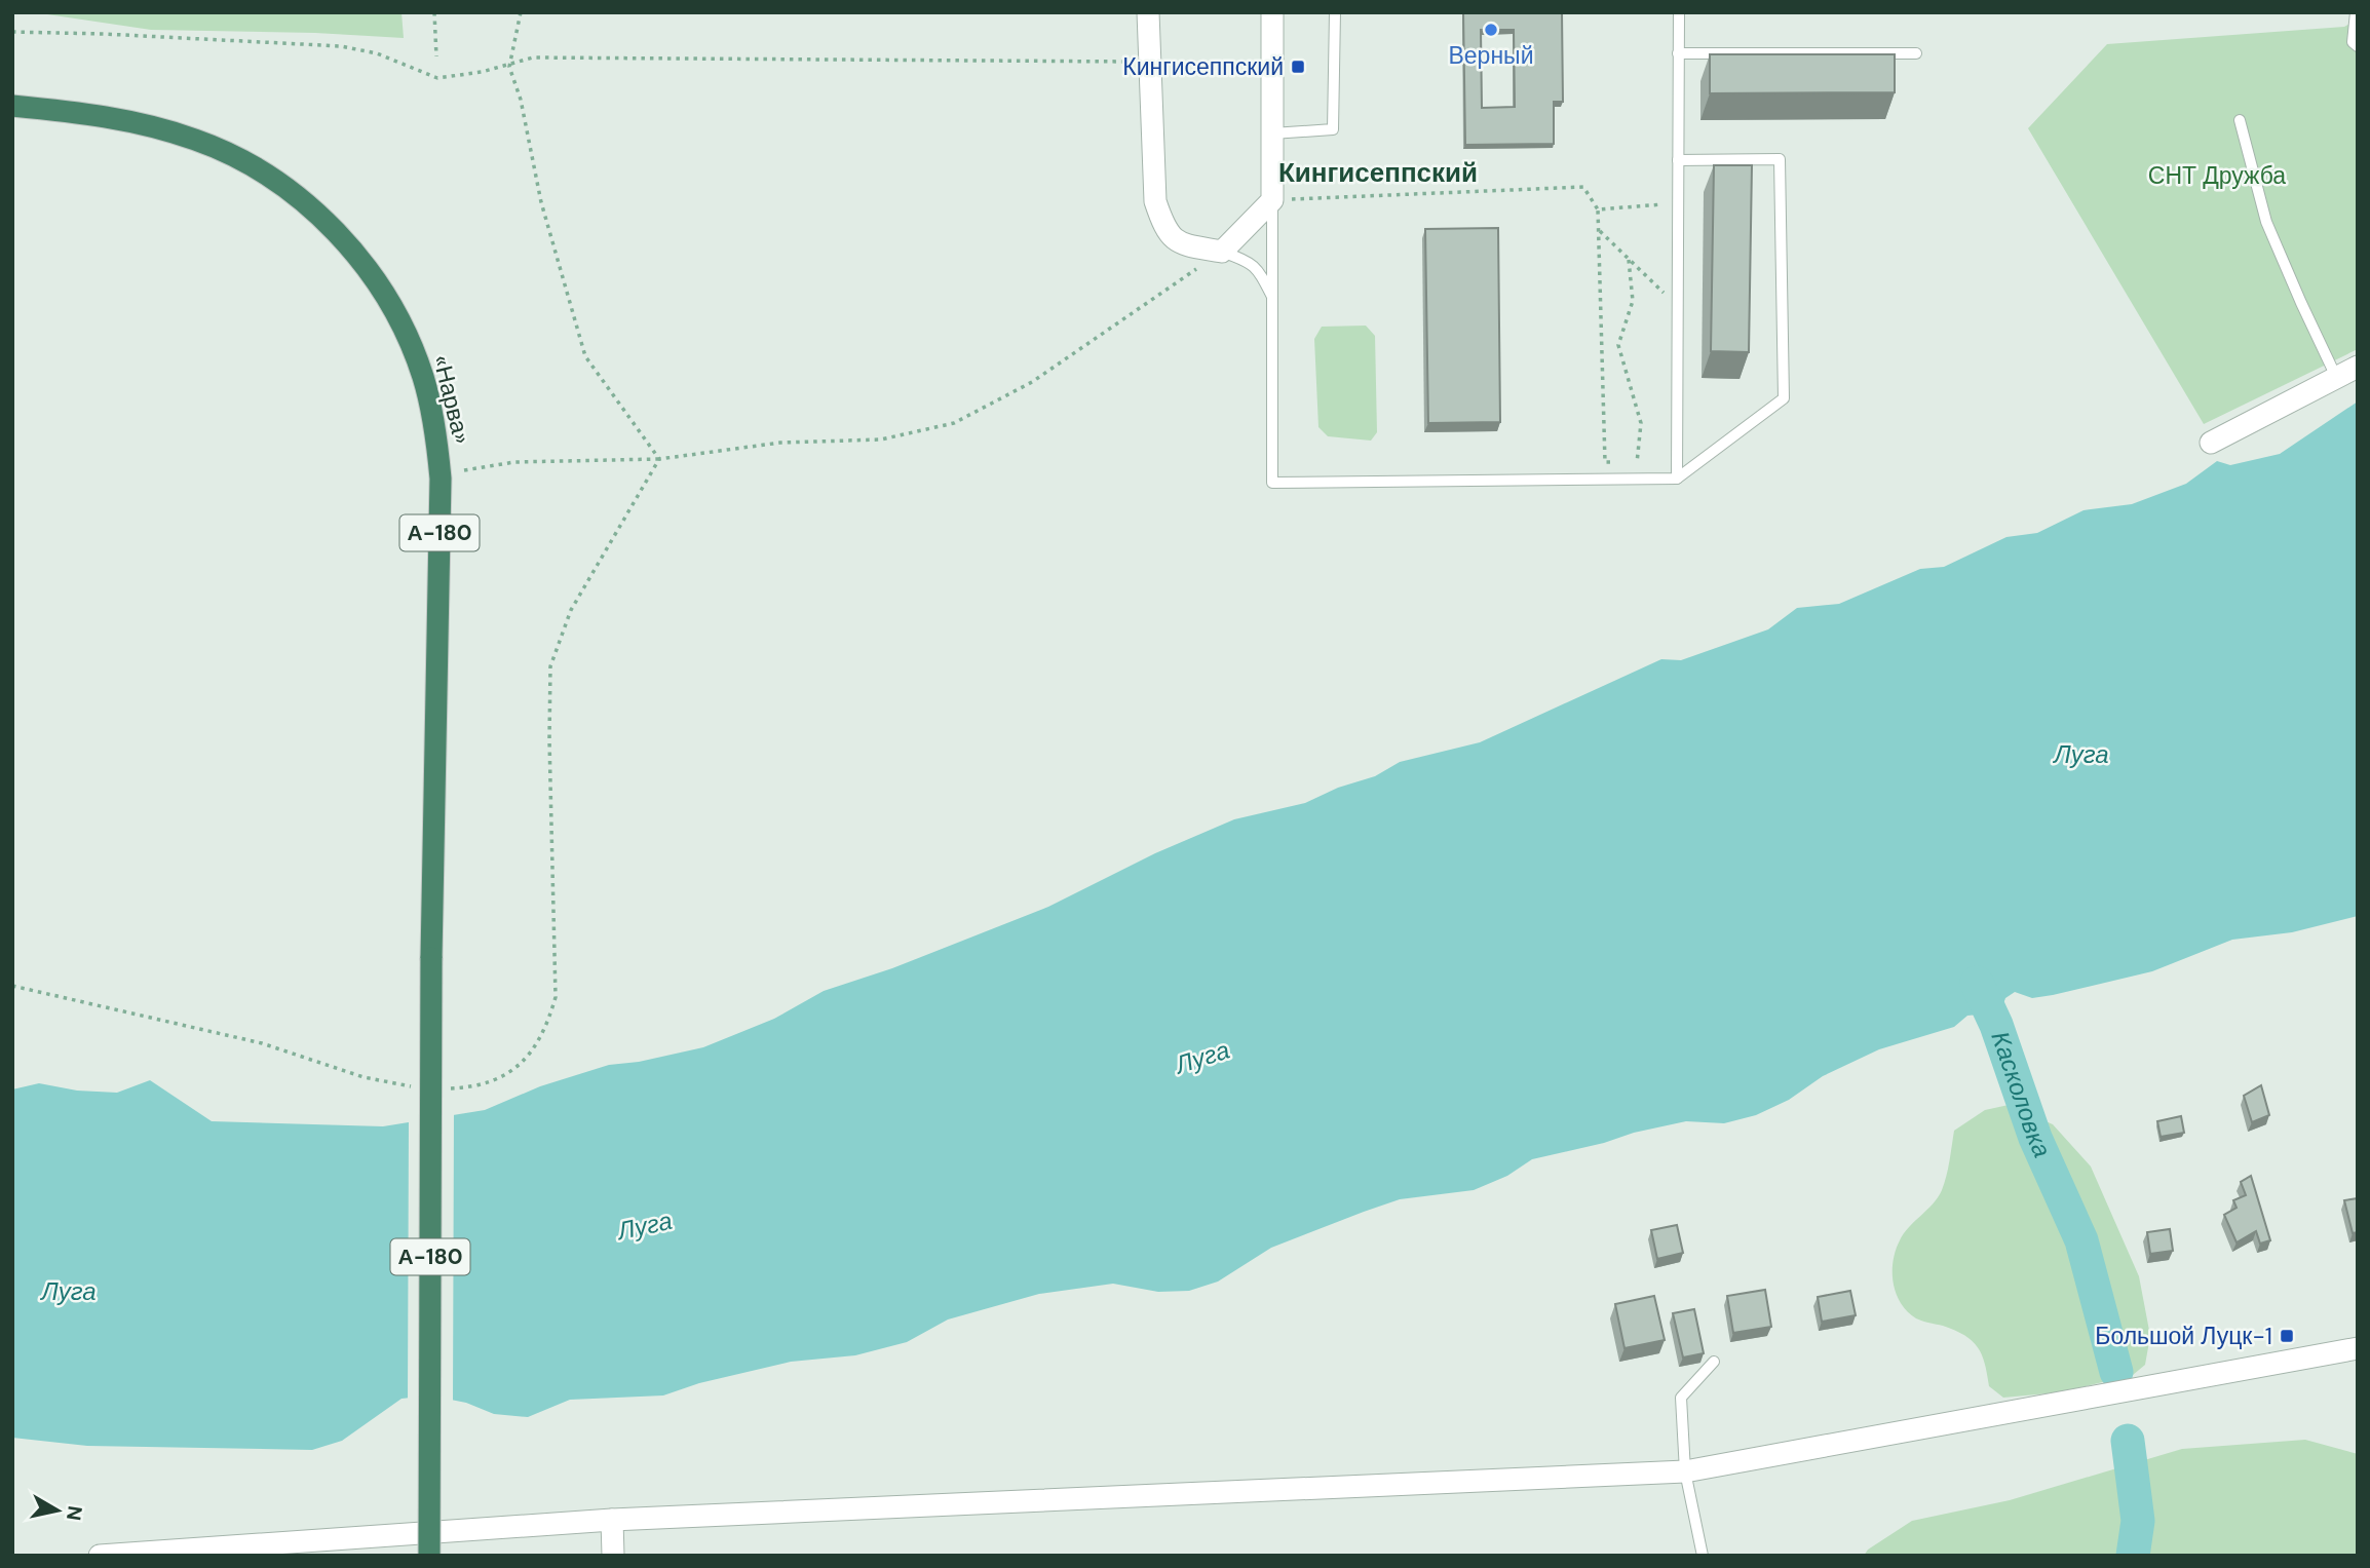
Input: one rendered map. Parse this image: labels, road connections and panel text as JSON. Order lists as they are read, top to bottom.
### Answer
{
  "streets": {
    "highway": ["«Нарва»", "А-180"]
  },
  "districts": ["Кингисеппский"],
  "water": ["Луга", "Касколовка"],
  "parks": ["СНТ Дружба"],
  "places": {
    "other": ["Верный"],
    "transit": ["Кингисеппский", "Большой Луцк-1"]
  },
  "north": "right"
}
